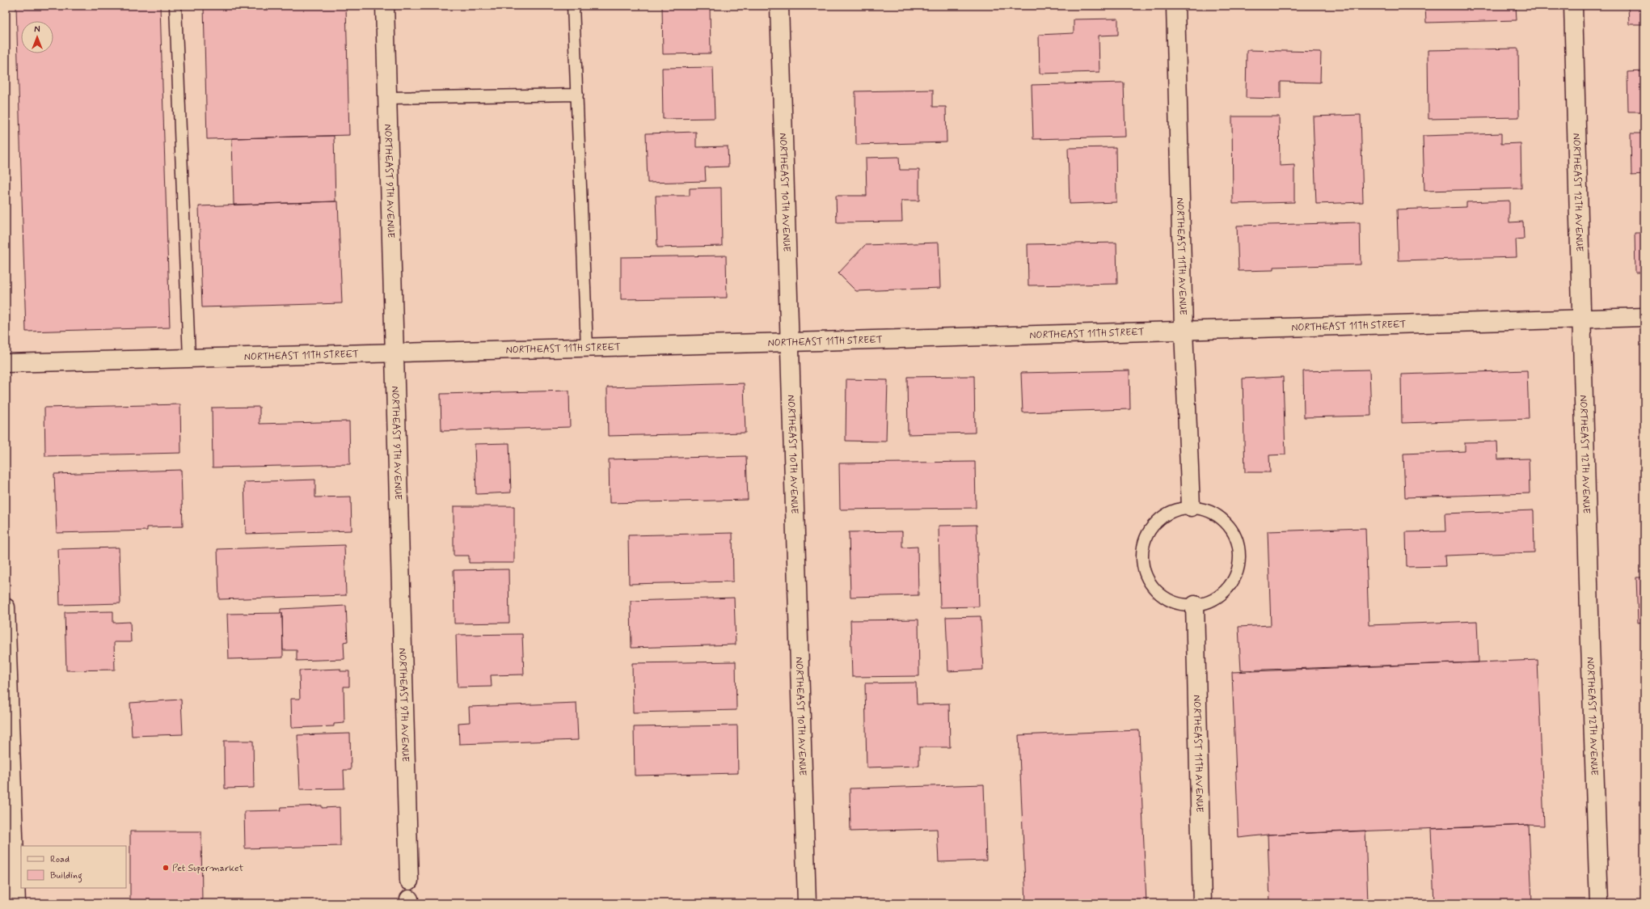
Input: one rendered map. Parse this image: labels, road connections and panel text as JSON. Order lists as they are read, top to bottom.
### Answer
{
  "streets": {
    "street": [
      "NORTHEAST 9TH AVENUE",
      "NORTHEAST 10TH AVENUE",
      "NORTHEAST 12TH AVENUE",
      "NORTHEAST 11TH AVENUE",
      "NORTHEAST 11TH STREET"
    ]
  },
  "crossings": [
    ["NORTHEAST 9TH AVENUE", "NORTHEAST 11TH STREET"],
    ["NORTHEAST 10TH AVENUE", "NORTHEAST 11TH STREET"],
    ["NORTHEAST 12TH AVENUE", "NORTHEAST 11TH STREET"],
    ["NORTHEAST 11TH AVENUE", "NORTHEAST 11TH STREET"]
  ],
  "places": ["Pet Supermarket"],
  "legend": ["Road", "Building"],
  "north": "top"
}
